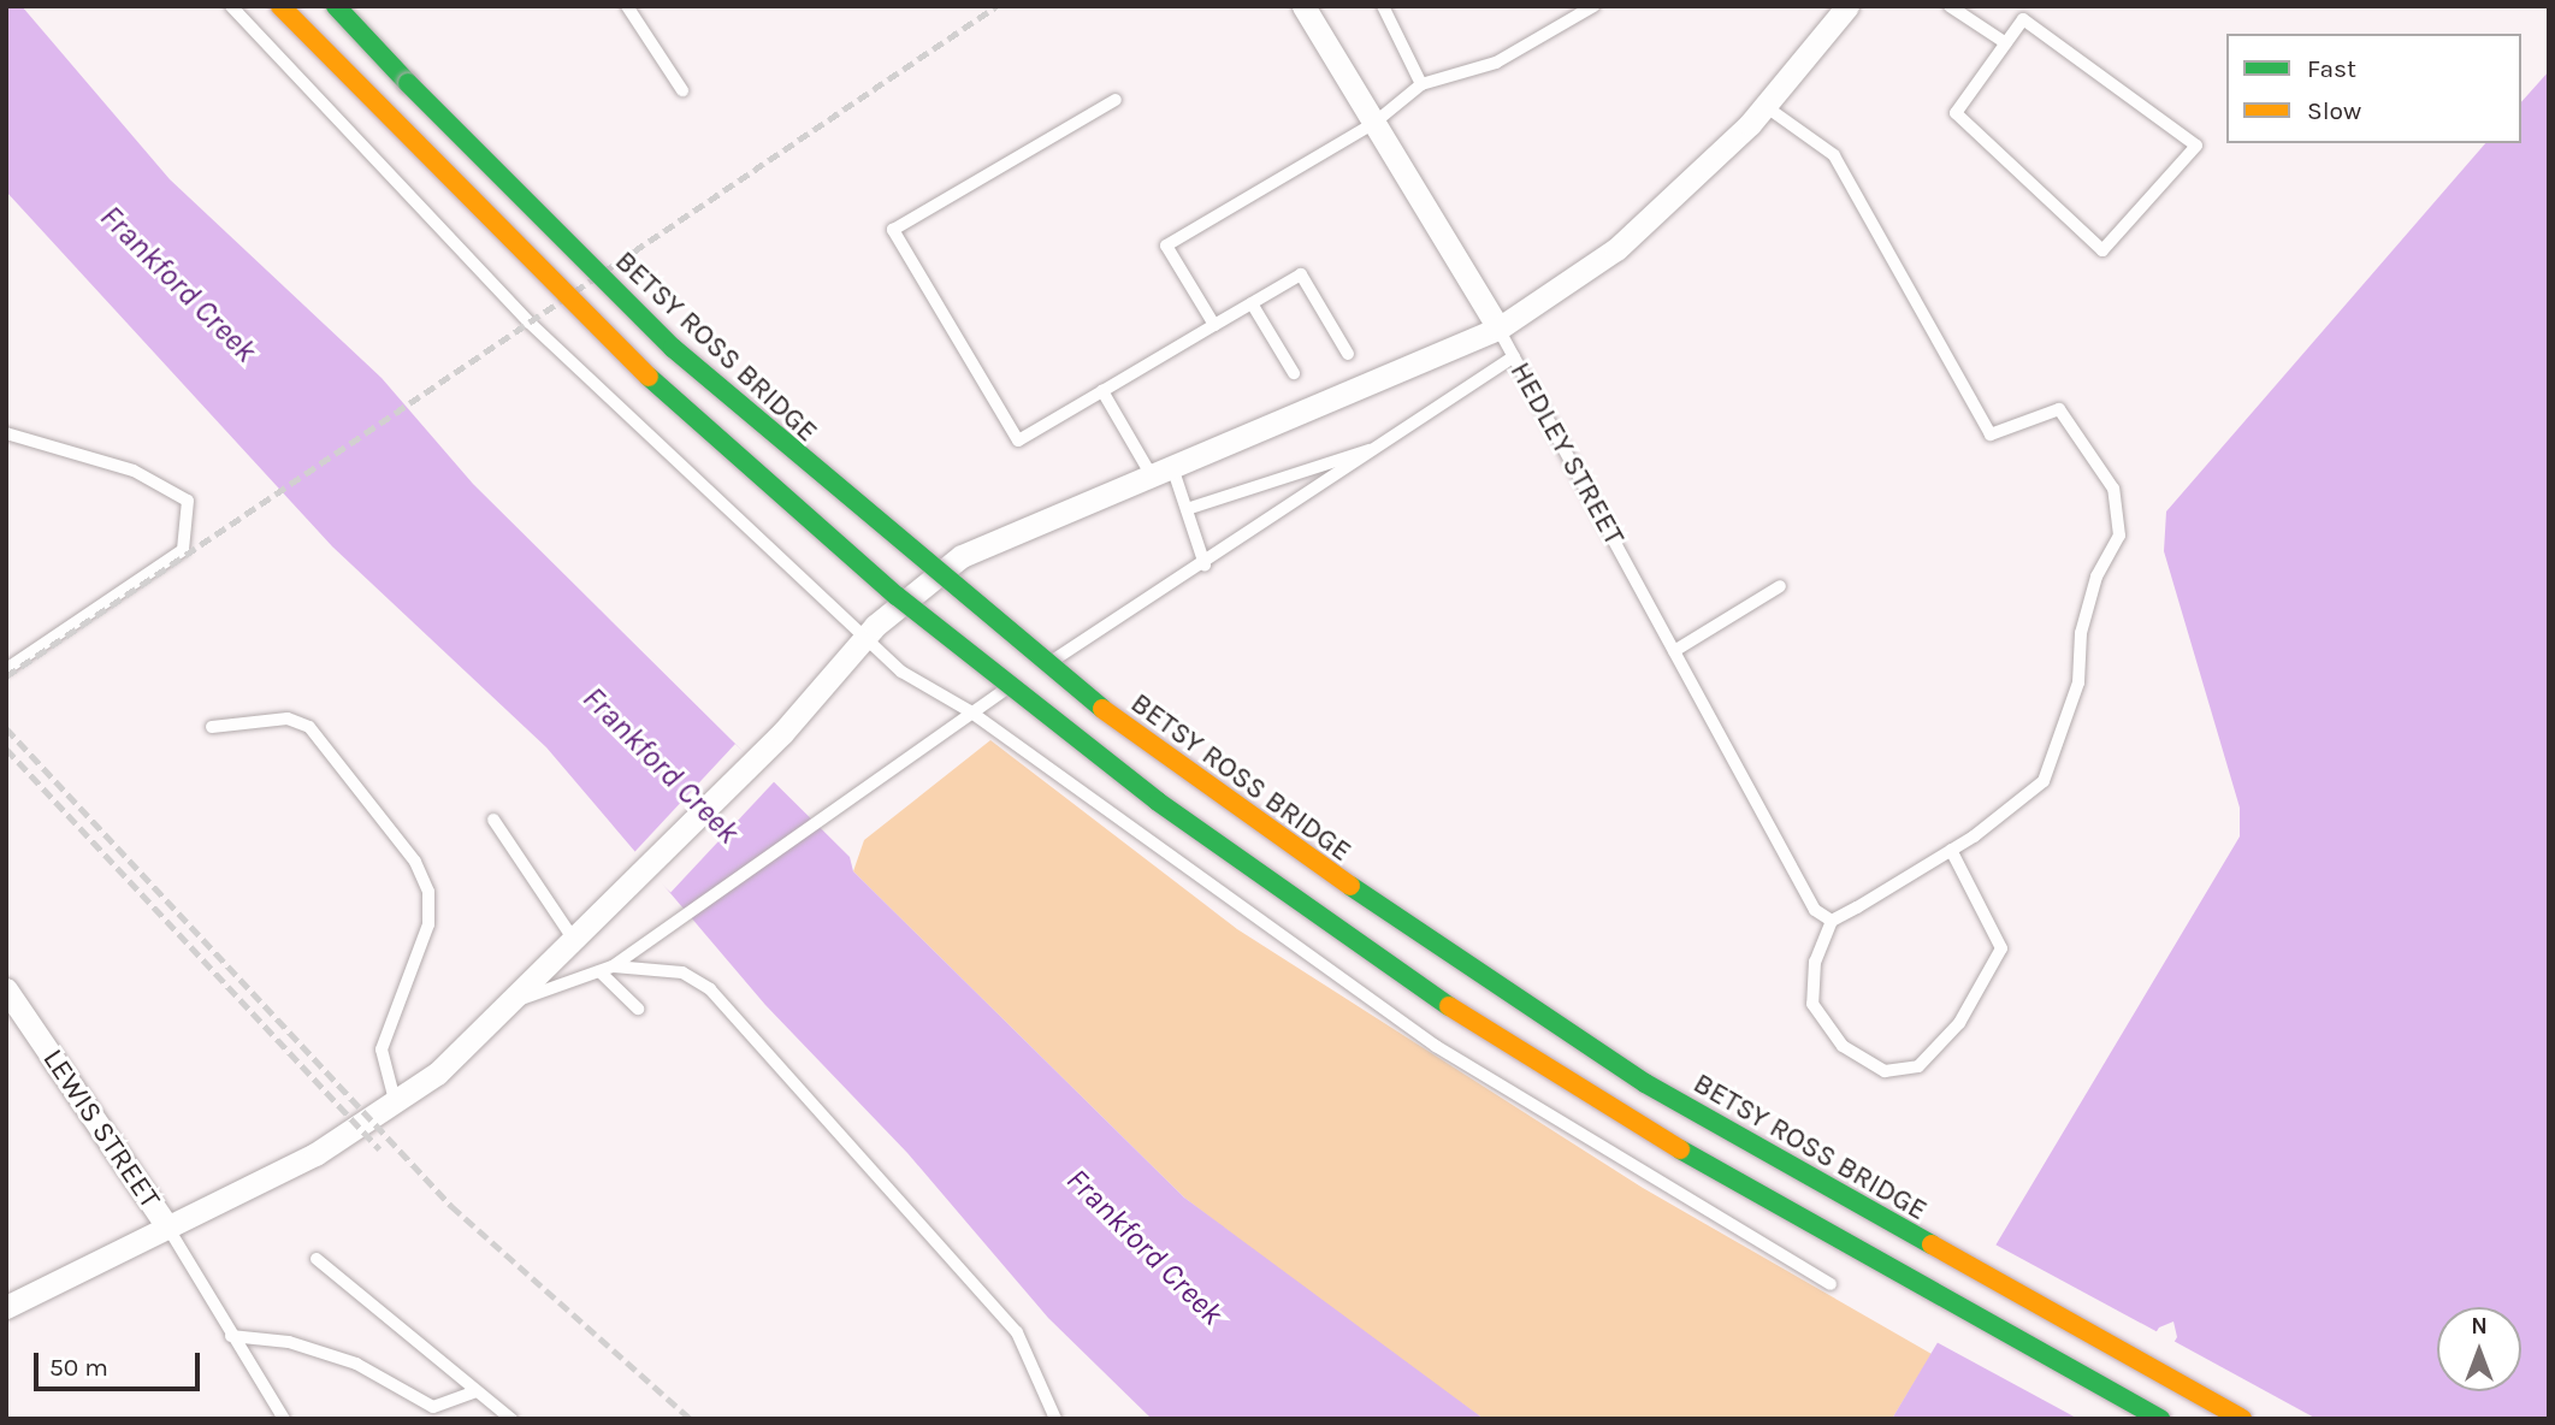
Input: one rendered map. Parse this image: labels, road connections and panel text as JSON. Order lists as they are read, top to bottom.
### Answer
{
  "streets": {
    "highway": ["BETSY ROSS BRIDGE"],
    "street": ["HEDLEY STREET", "LEWIS STREET"]
  },
  "water": ["Frankford Creek"],
  "legend": ["Fast", "Slow"],
  "scale_bar": "50 m",
  "north": "top"
}
